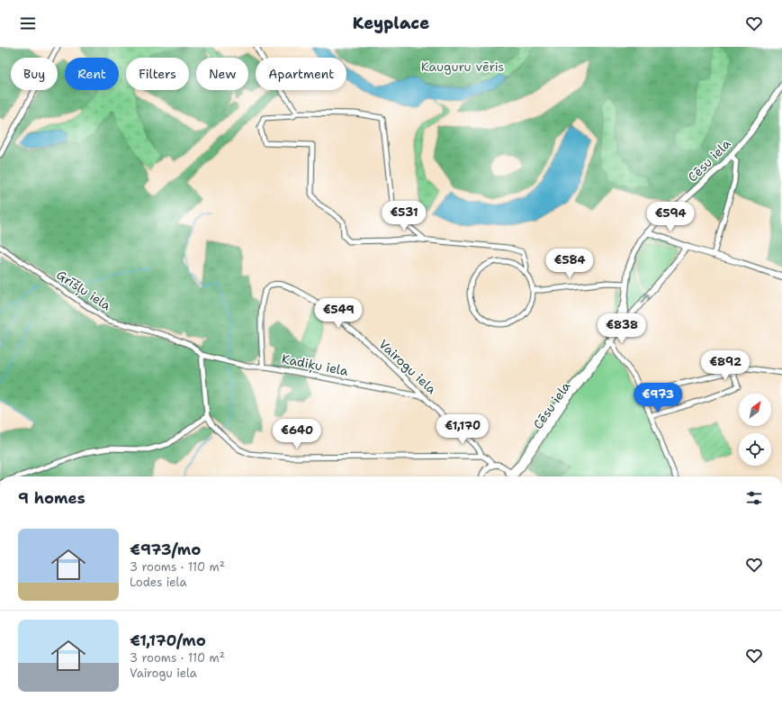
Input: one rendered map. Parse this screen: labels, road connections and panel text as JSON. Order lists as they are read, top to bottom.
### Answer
{
  "streets": {
    "main road": ["Cēsu iela"],
    "street": ["Grīšļu iela", "Kadiķu iela", "Vairogu iela"]
  },
  "crossings": [
    ["Grīšļu iela", "Kadiķu iela"],
    ["Kadiķu iela", "Vairogu iela"]
  ],
  "parks": ["Kauguru vēris"],
  "north": "top right",
  "page": {
    "header": "Keyplace",
    "chip": [
      "Buy",
      "Rent",
      "Filters",
      "New",
      "Apartment"
    ],
    "price": [
      "€531",
      "€594",
      "€584",
      "€549",
      "€838",
      "€892",
      "€973",
      "€1,170",
      "€640"
    ],
    "heading": "9 homes",
    "list": [
      {
        "name": "€973/mo",
        "note": "3 rooms · 110 m² · Lodes iela"
      },
      {
        "name": "€1,170/mo",
        "note": "3 rooms · 110 m² · Vairogu iela"
      }
    ]
  }
}
